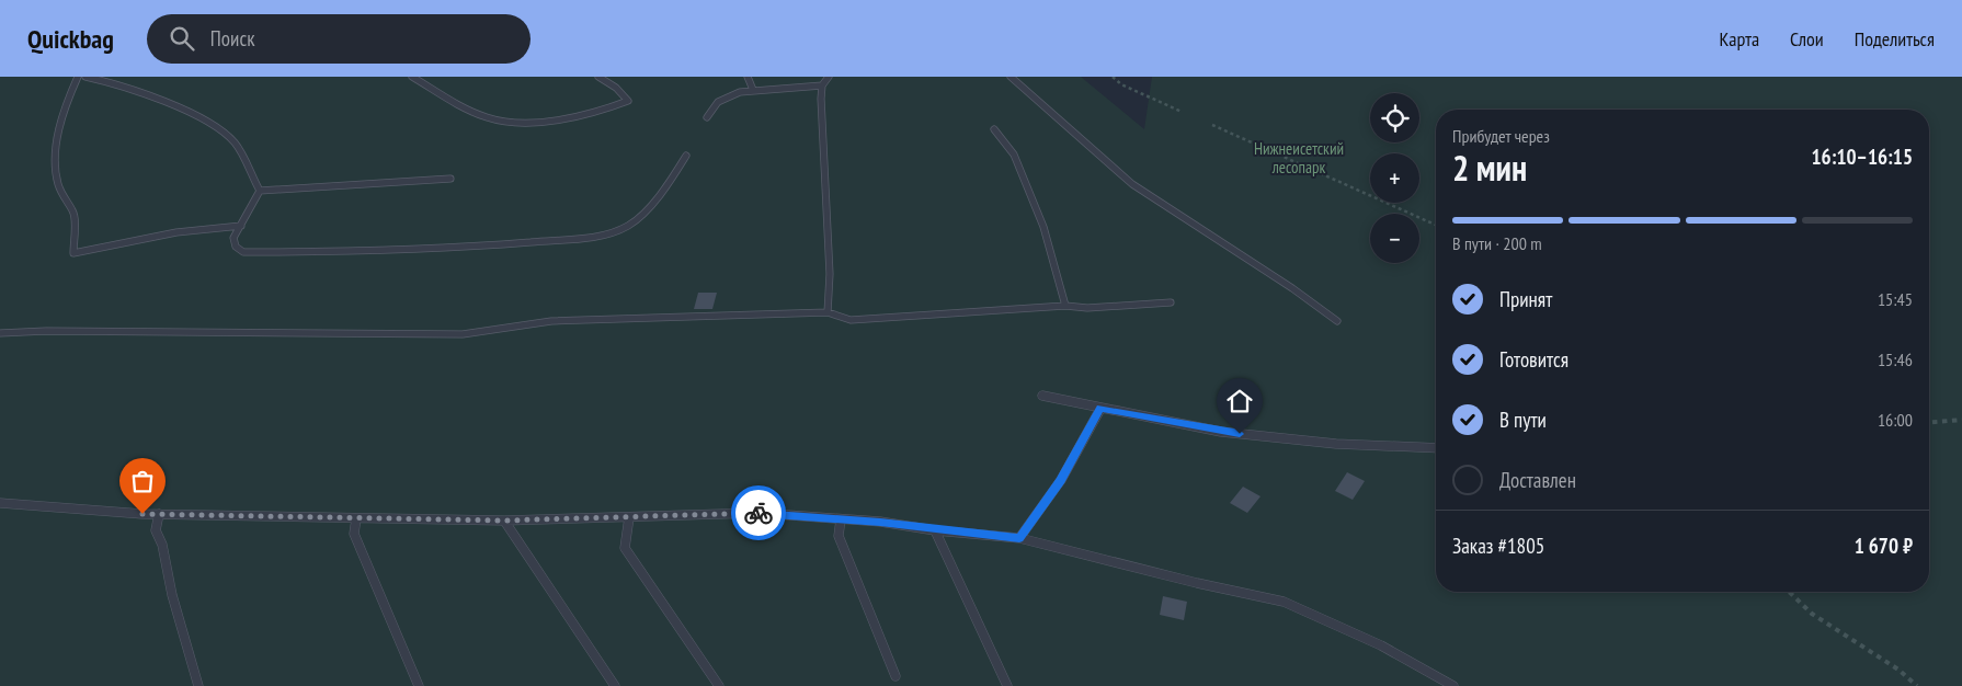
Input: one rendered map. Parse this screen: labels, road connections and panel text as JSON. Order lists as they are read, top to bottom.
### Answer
{
  "parks": ["Нижнеисетский лесопарк"],
  "page": {
    "header": "Quickbag",
    "search": "Поиск",
    "nav": ["Карта", "Слои", "Поделиться"],
    "map_buttons": ["+", "−"],
    "heading": ["2 мин", "Прибудет через", "16:10–16:15"],
    "panel": ["Заказ #1805", "1 670 ₽"],
    "bar": "В пути · 200 m",
    "list": [
      ["Принят", "15:45"],
      ["Готовится", "15:46"],
      ["В пути", "16:00"],
      "Доставлен"
    ]
  }
}
